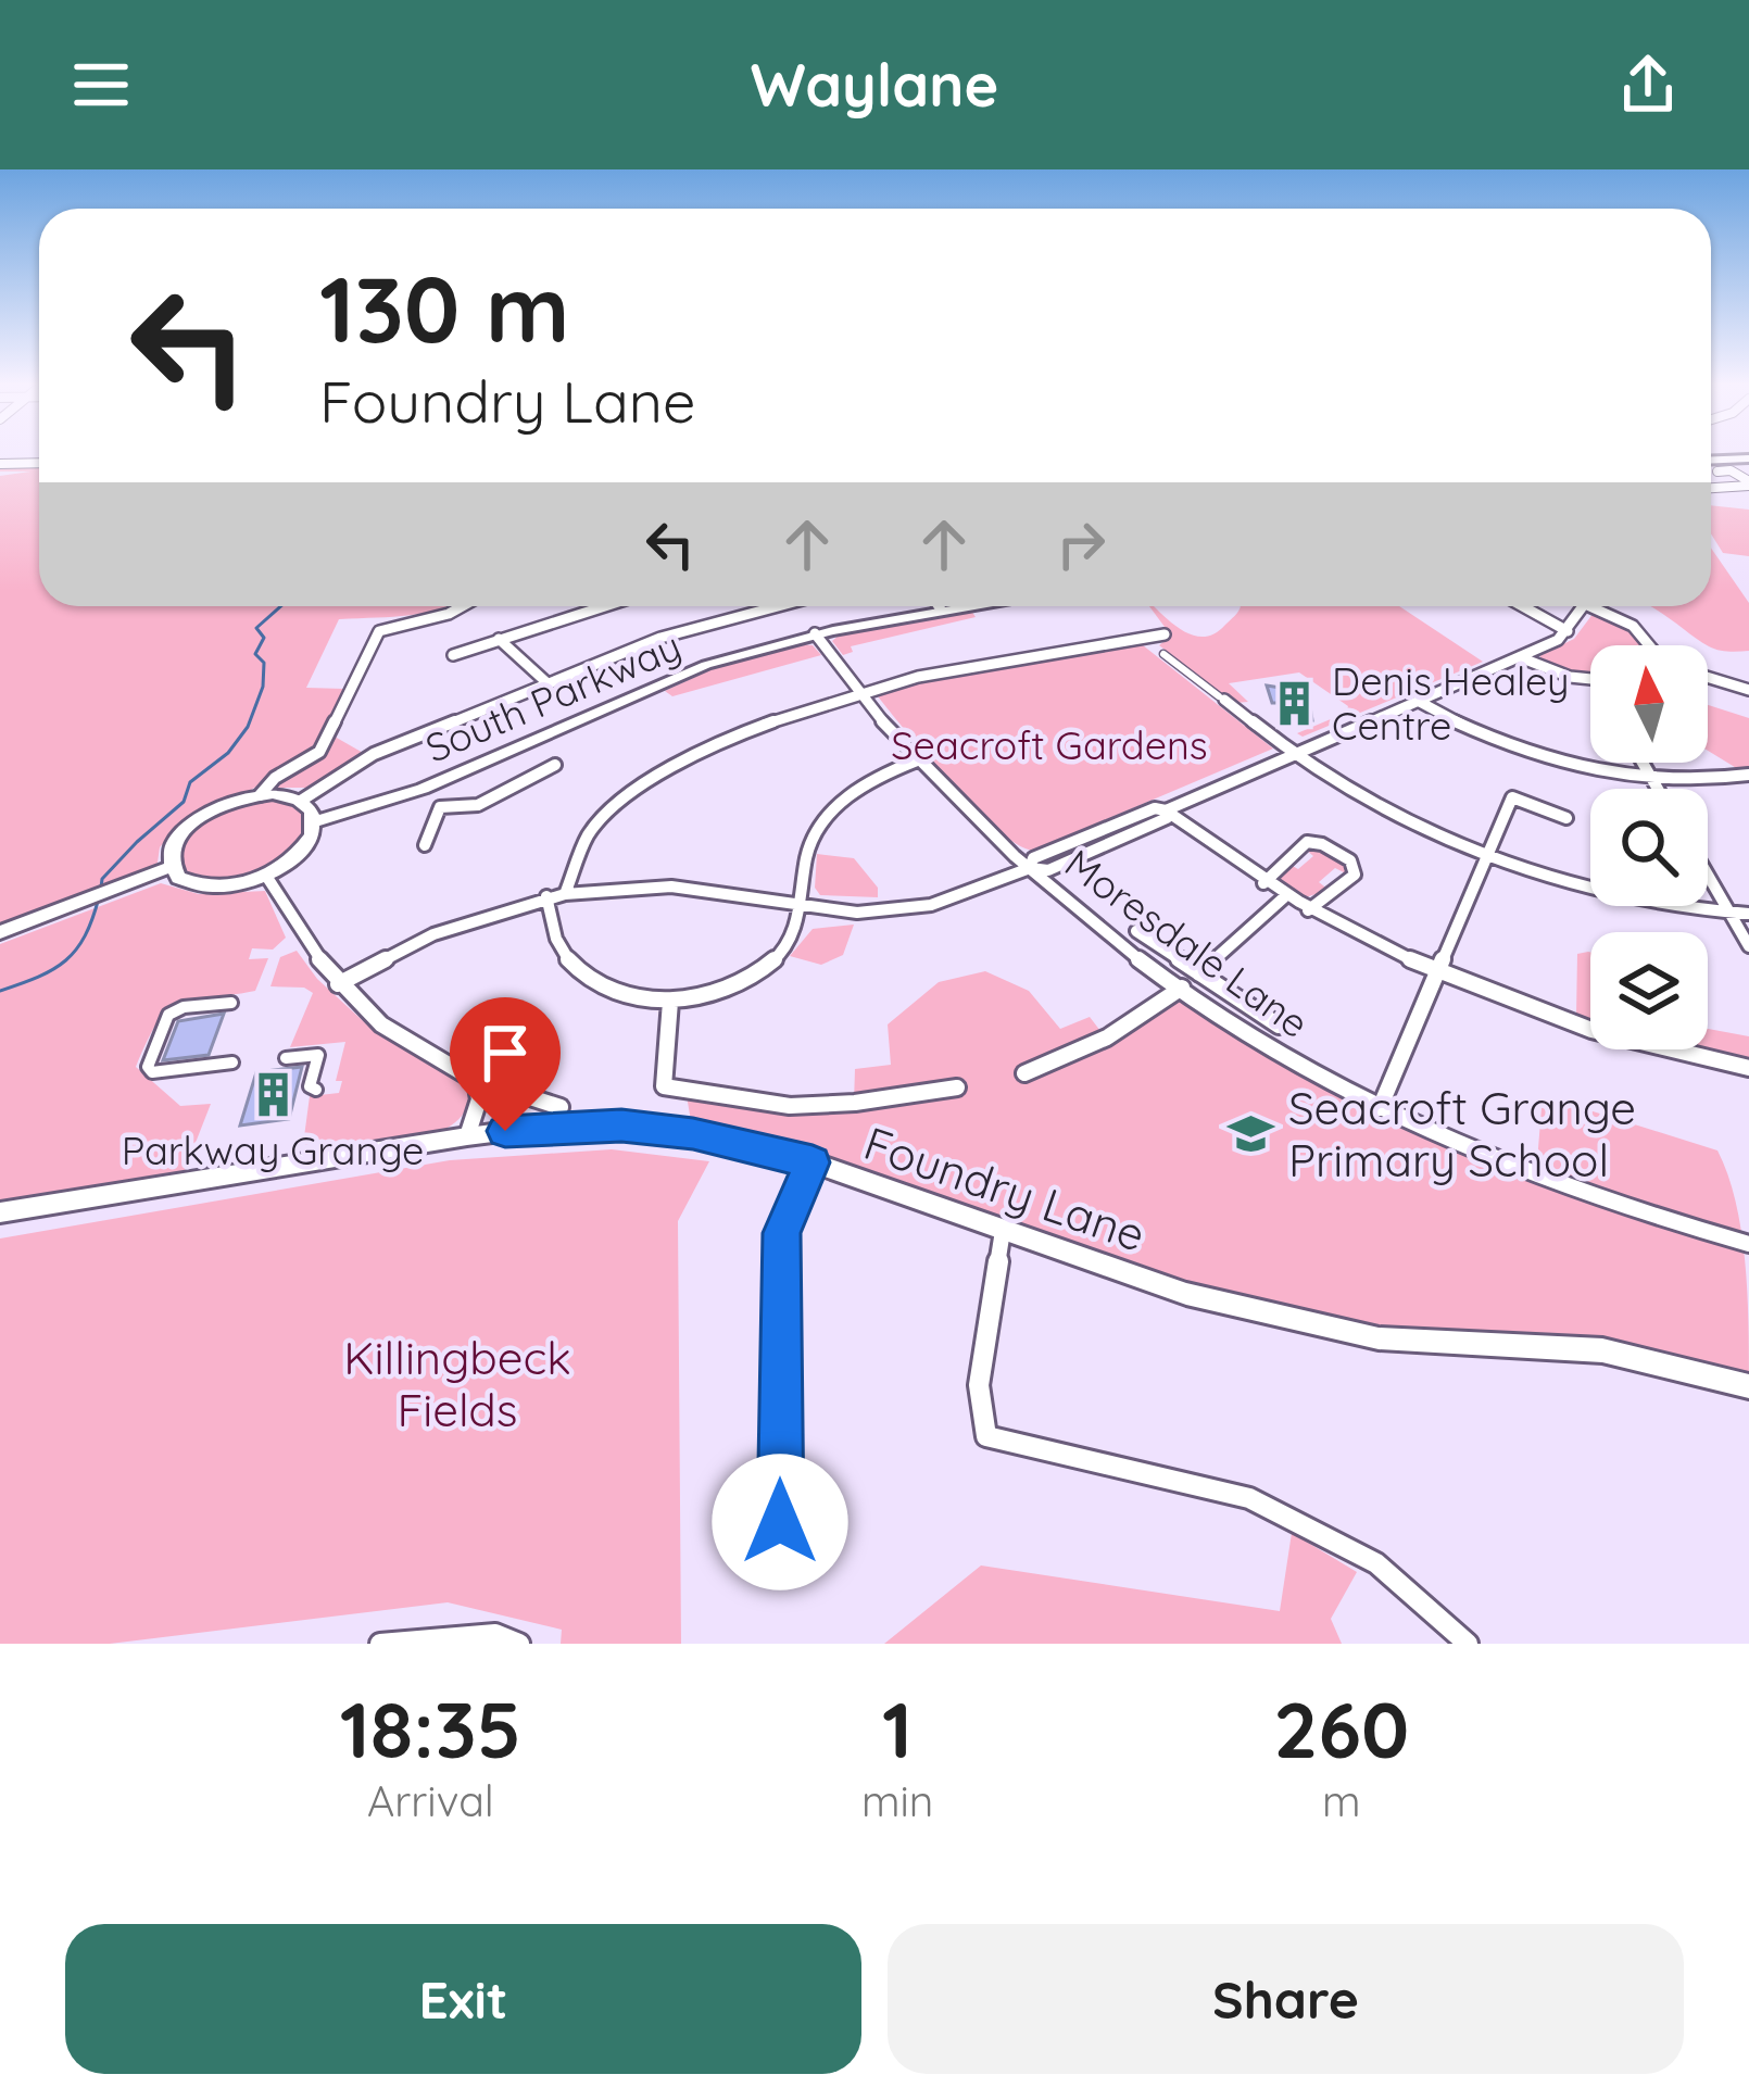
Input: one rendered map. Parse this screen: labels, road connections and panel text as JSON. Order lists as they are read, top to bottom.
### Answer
{
  "streets": {
    "street": ["South Parkway", "Moresdale Lane", "Foundry Lane"]
  },
  "crossings": [
    ["South Parkway", "Moresdale Lane"]
  ],
  "parks": ["Seacroft Gardens", "Killingbeck Fields"],
  "places": {
    "building": ["Denis Healey Centre", "Parkway Grange"],
    "school or university": ["Seacroft Grange Primary School"]
  },
  "north": "top",
  "page": {
    "header": "Waylane",
    "turn": ["130 m", "Foundry Lane"],
    "eta": [
      "18:35",
      "Arrival",
      "1",
      "min",
      "260",
      "m"
    ],
    "buttons": ["Exit", "Share"]
  }
}
